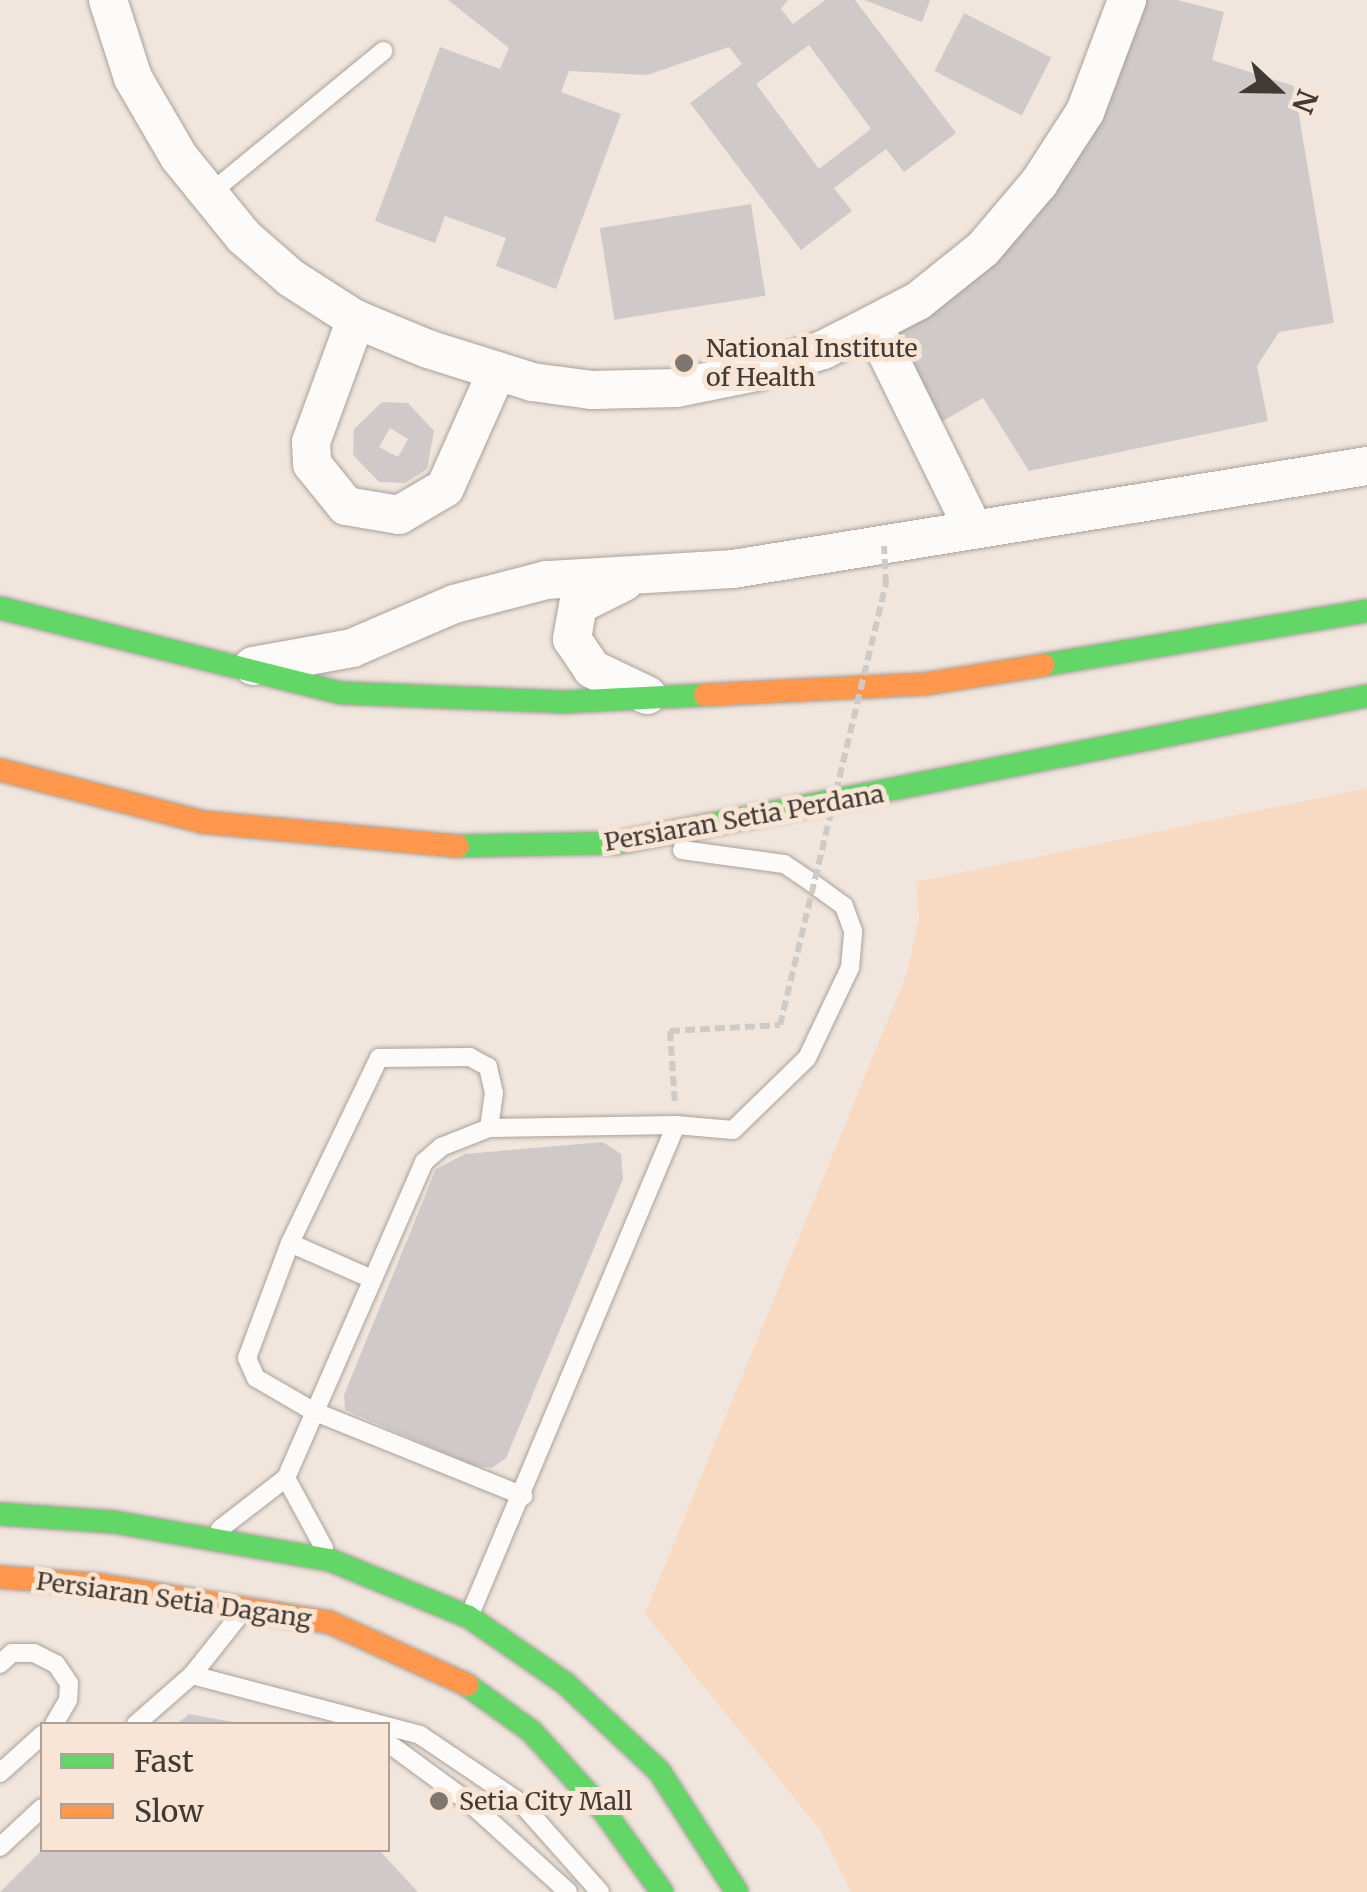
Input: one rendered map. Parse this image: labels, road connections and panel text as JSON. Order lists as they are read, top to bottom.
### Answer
{
  "streets": {
    "main road": ["Persiaran Setia Perdana", "Persiaran Setia Dagang"]
  },
  "places": ["National Institute of Health", "Setia City Mall"],
  "legend": ["Fast", "Slow"],
  "north": "right"
}
